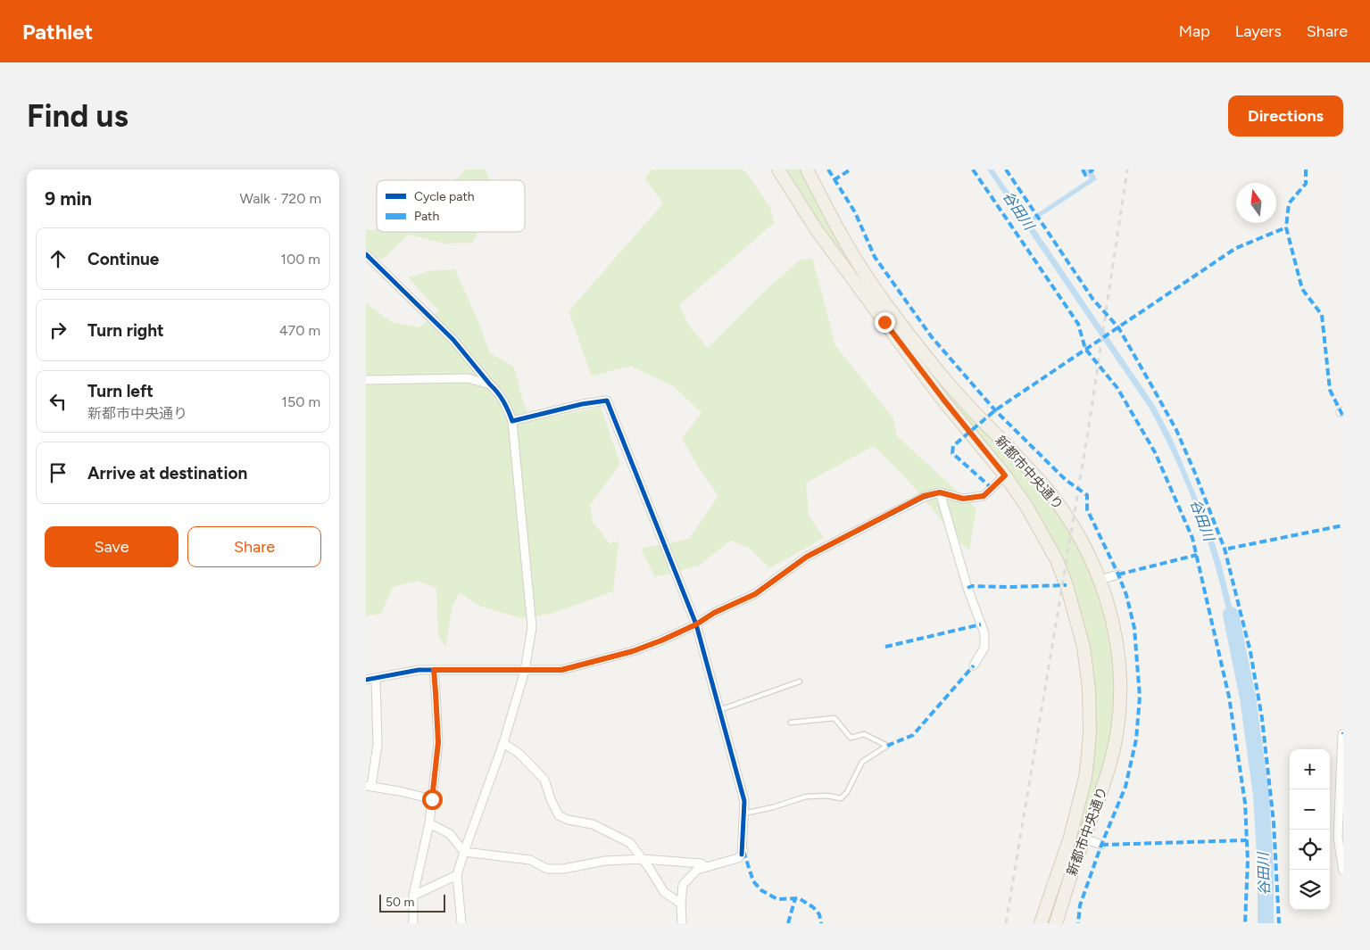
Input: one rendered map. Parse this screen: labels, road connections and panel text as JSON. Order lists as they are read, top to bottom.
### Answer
{
  "streets": {
    "main road": ["新都市中央通り"]
  },
  "water": ["谷田川"],
  "legend": ["Cycle path", "Path"],
  "scale_bar": "50 m",
  "north": "top",
  "page": {
    "header": "Pathlet",
    "nav": ["Map", "Layers", "Share"],
    "buttons": [
      "Directions",
      ["Save", "Share"]
    ],
    "title": "Find us",
    "heading": ["9 min", "Walk · 720 m"],
    "list": [
      ["Continue", "100 m"],
      ["Turn right", "470 m"],
      ["Turn left", "新都市中央通り", "150 m"],
      "Arrive at destination"
    ],
    "map_buttons": ["+", "−"],
    "scale": "50 m"
  }
}
